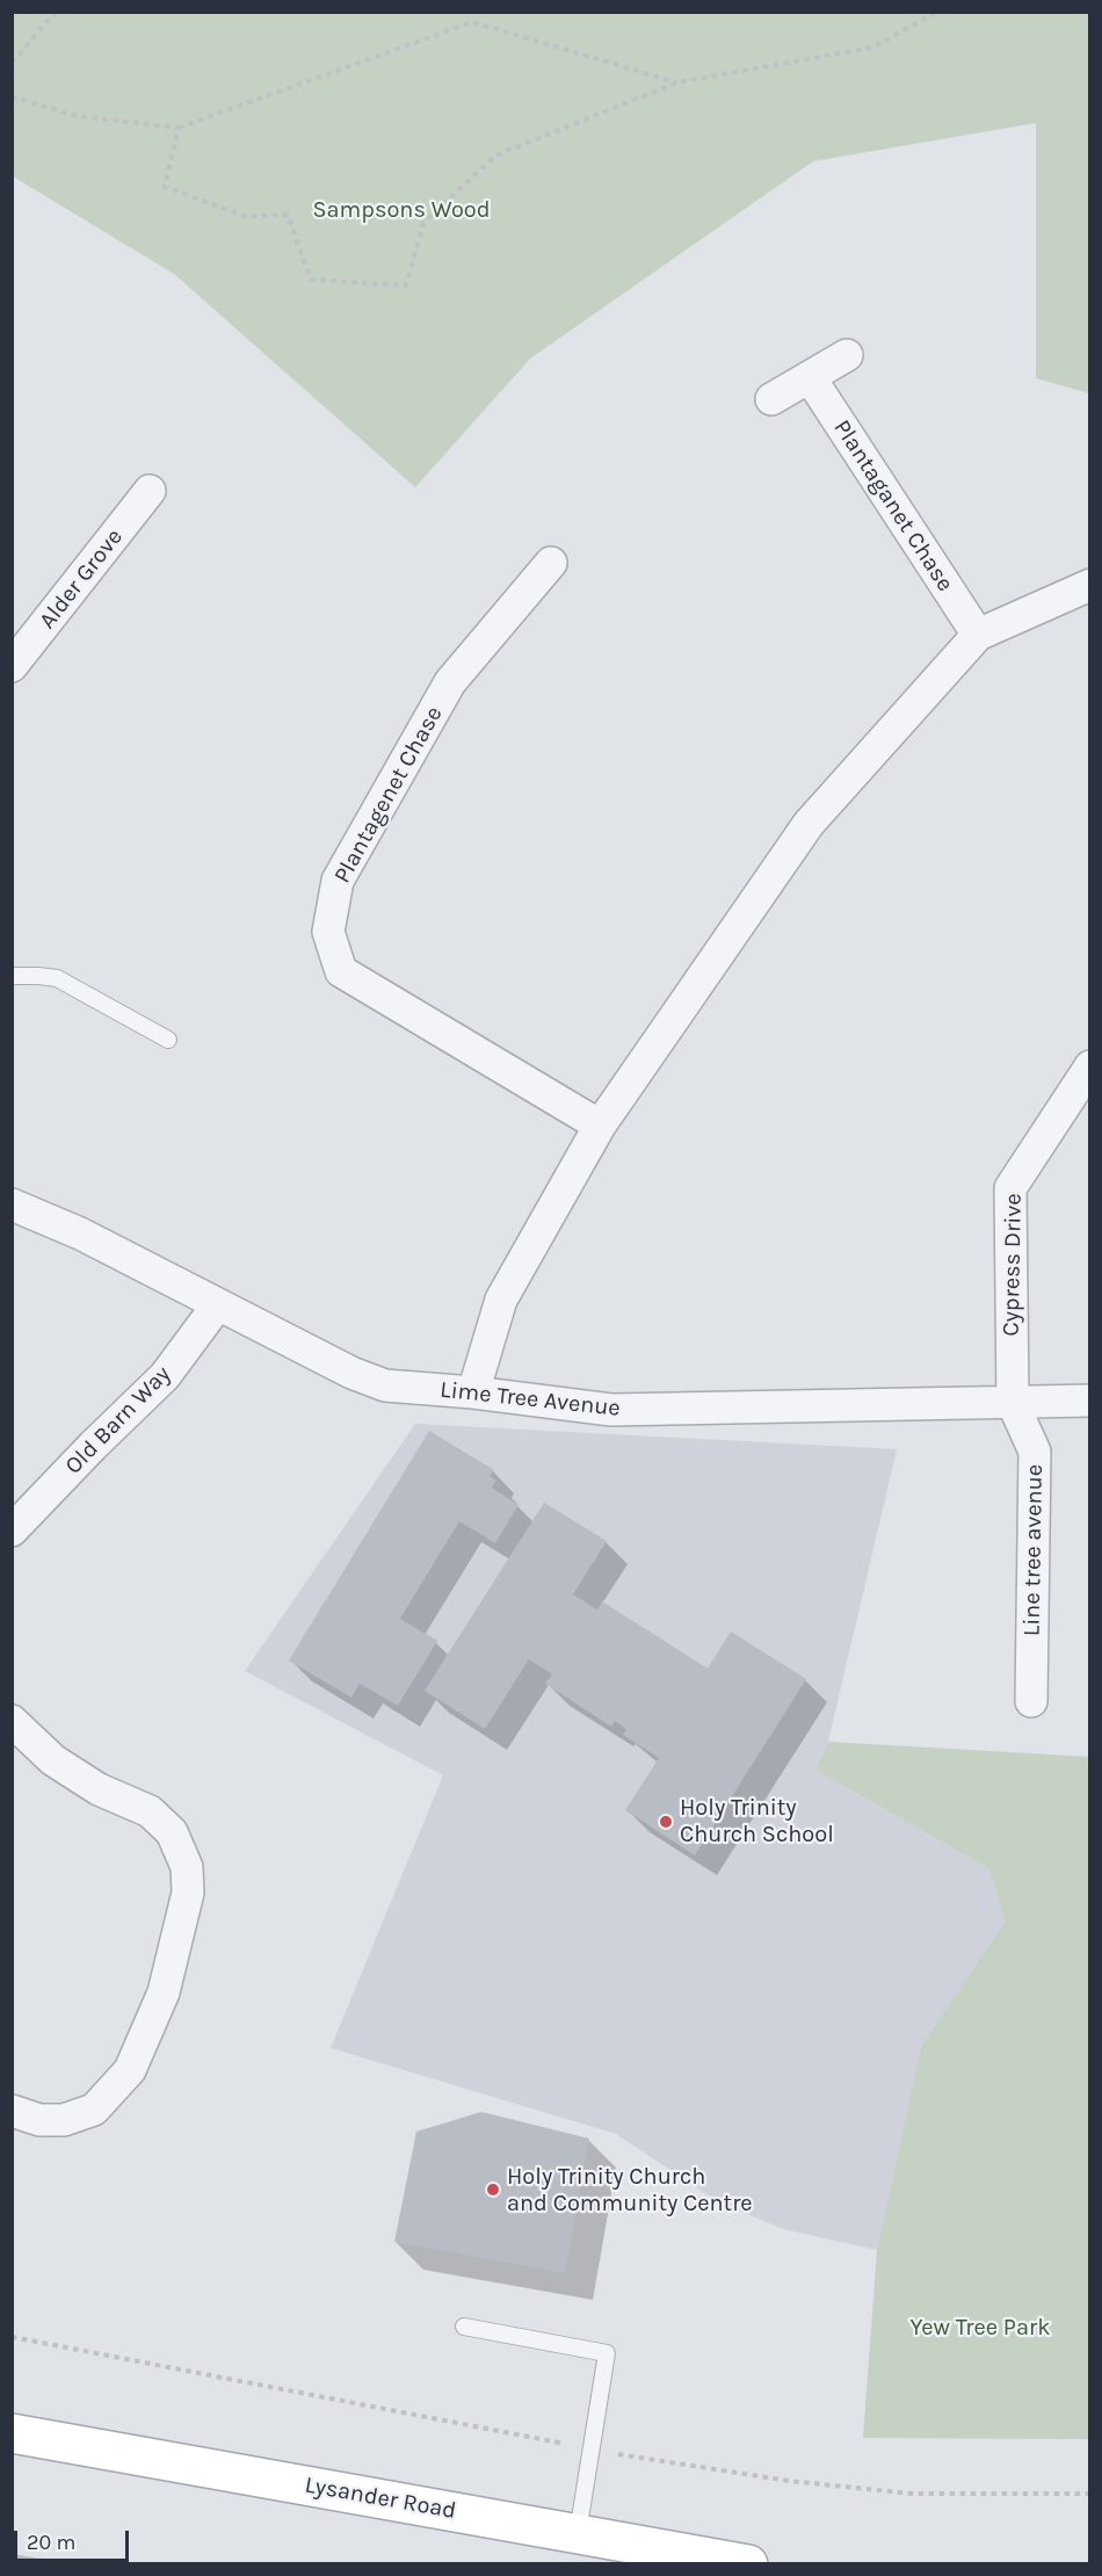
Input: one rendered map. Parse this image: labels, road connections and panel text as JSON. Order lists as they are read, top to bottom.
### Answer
{
  "streets": {
    "main road": ["Lysander Road"],
    "street": [
      "Plantaganet Chase",
      "Alder Grove",
      "Plantagenet Chase",
      "Cypress Drive",
      "Lime Tree Avenue",
      "Old Barn Way",
      "Line tree avenue"
    ]
  },
  "crossings": [
    ["Cypress Drive", "Lime Tree Avenue"],
    ["Cypress Drive", "Line tree avenue"],
    ["Lime Tree Avenue", "Old Barn Way"],
    ["Lime Tree Avenue", "Line tree avenue"]
  ],
  "parks": ["Sampsons Wood", "Yew Tree Park"],
  "places": ["Holy Trinity Church School", "Holy Trinity Church and Community Centre"],
  "scale_bar": "20 m"
}
